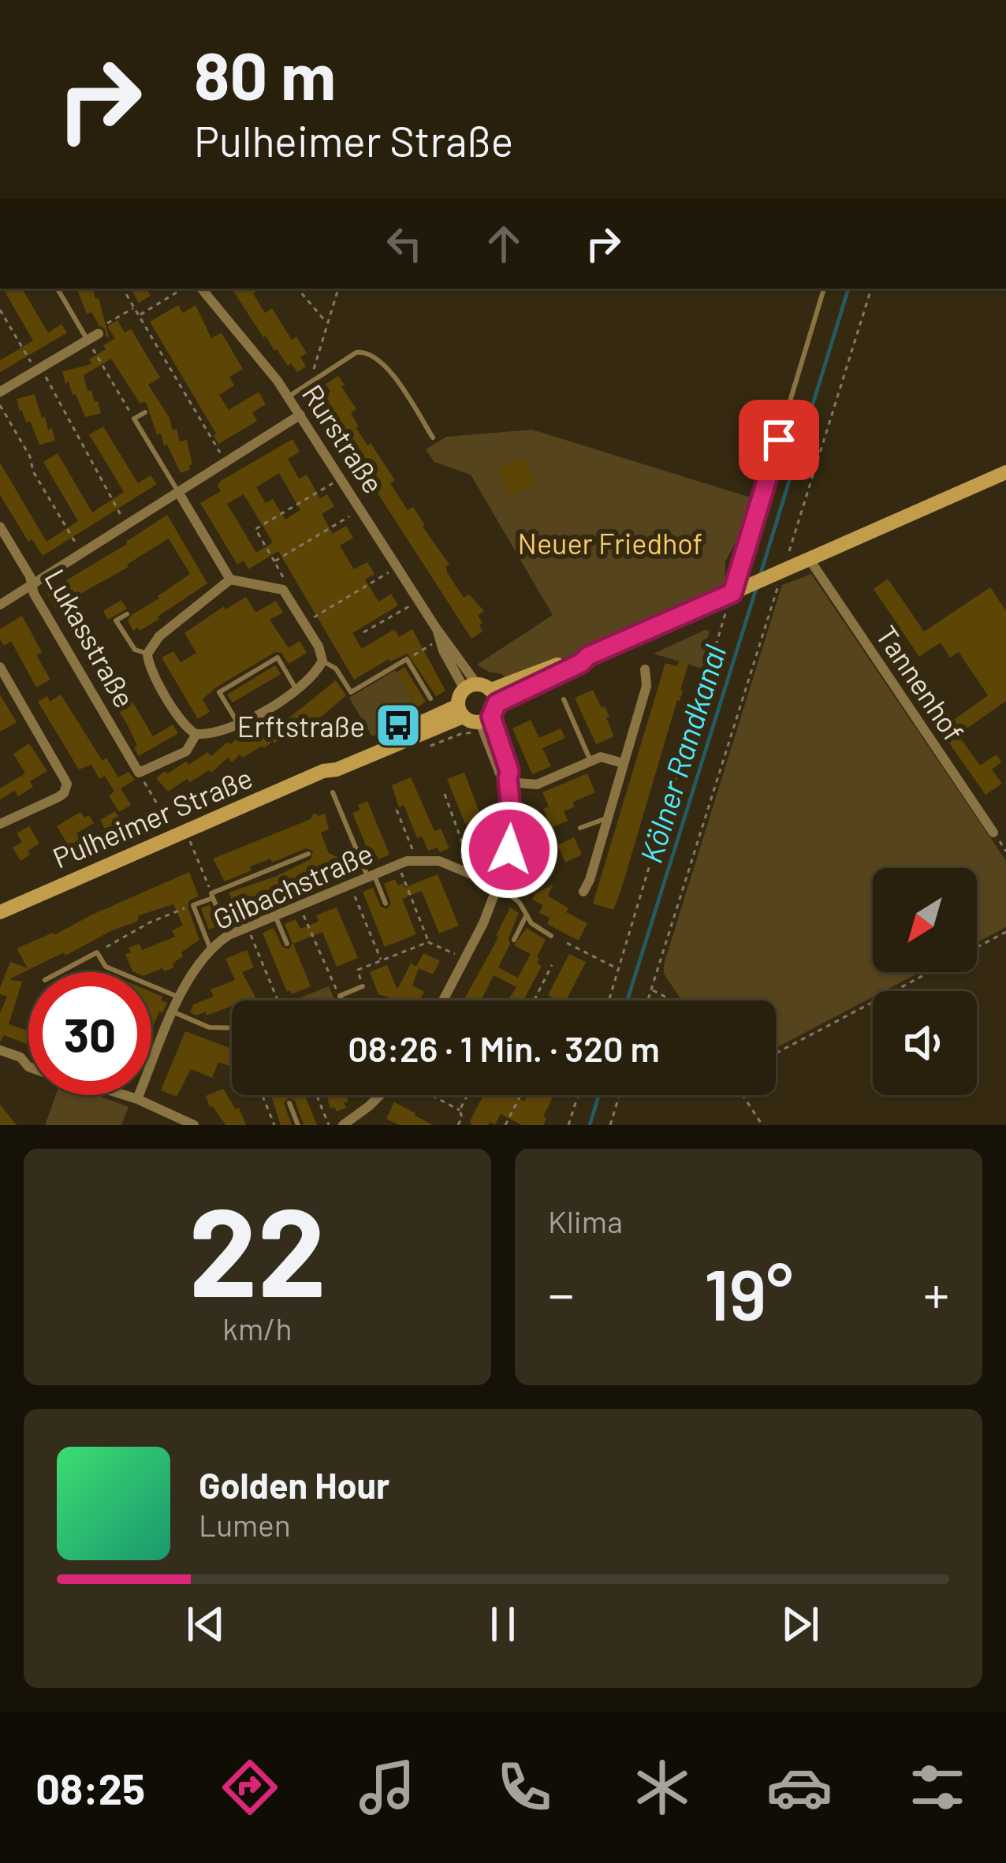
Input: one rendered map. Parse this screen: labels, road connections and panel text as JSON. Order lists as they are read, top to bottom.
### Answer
{
  "streets": {
    "main road": ["Pulheimer Straße"],
    "street": [
      "Rurstraße",
      "Lukasstraße",
      "Tannenhof",
      "Gilbachstraße"
    ]
  },
  "water": ["Kölner Randkanal"],
  "parks": ["Neuer Friedhof"],
  "places": {
    "bus stop": ["Erftstraße"]
  },
  "north": "bottom left",
  "page": {
    "turn": ["80 m", "Pulheimer Straße"],
    "limit": "30",
    "trip": "08:26 · 1 Min. · 320 m",
    "tile": [
      ["22", "km/h"],
      "Klima"
    ],
    "heat": ["−", "19°", "+"],
    "song": ["Golden Hour", "Lumen"],
    "tabs": "08:25"
  }
}
